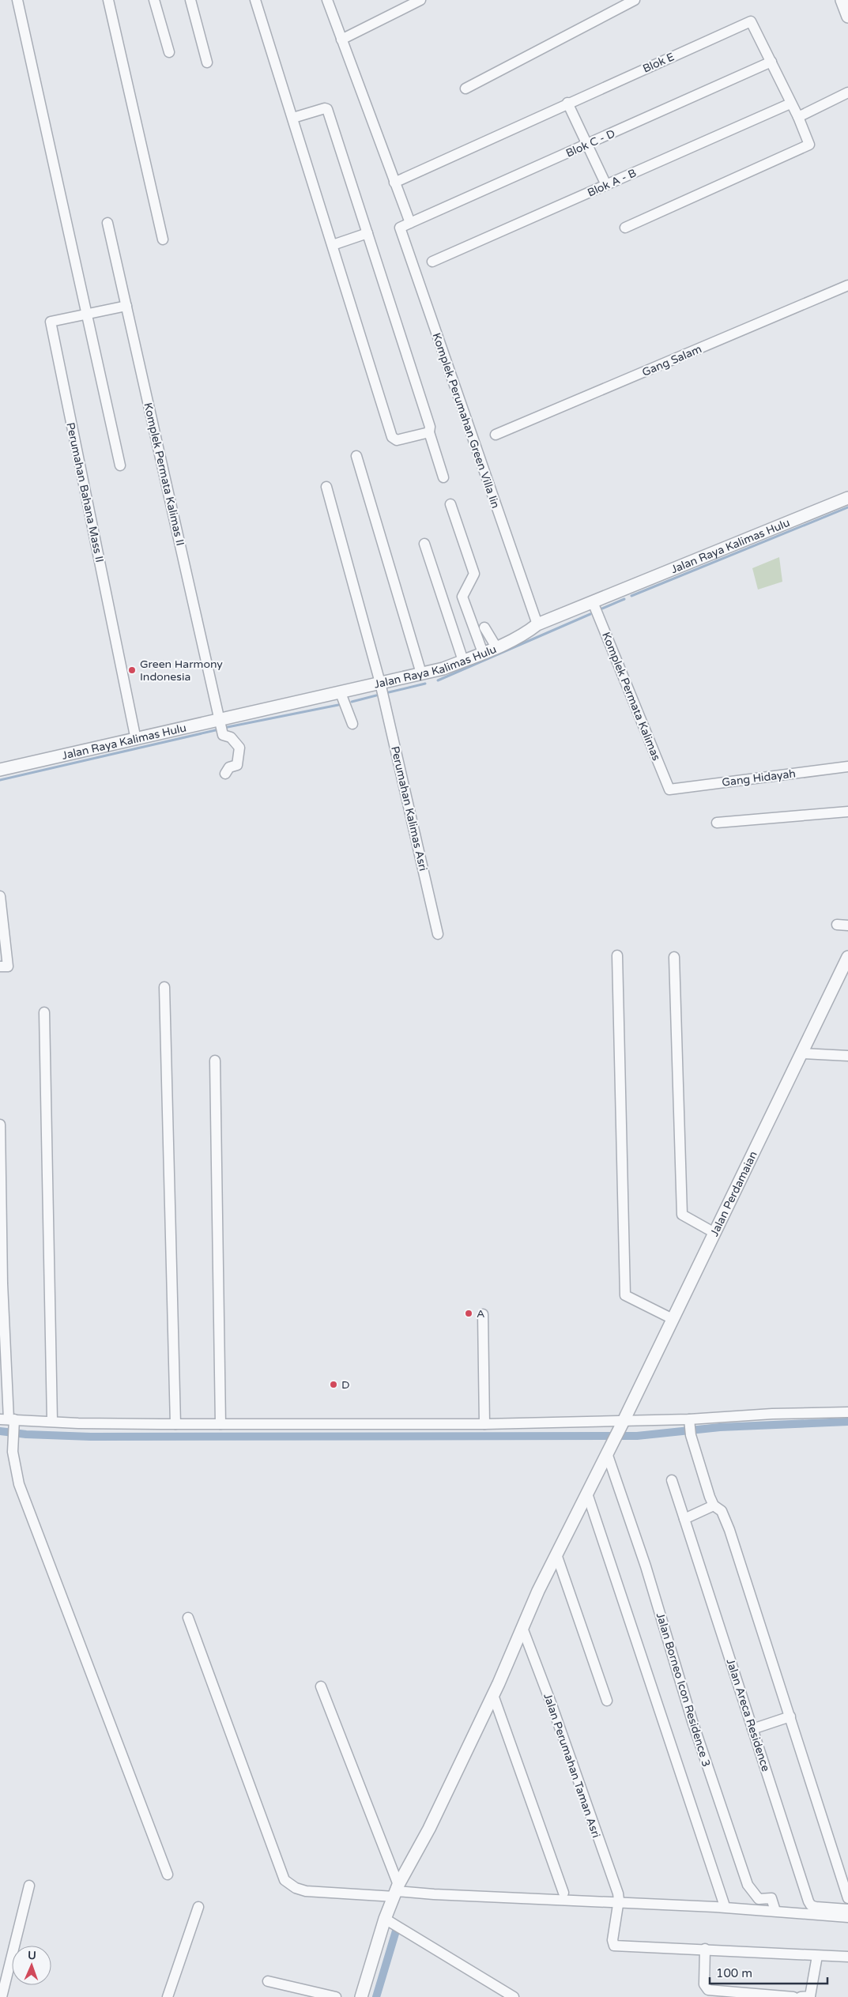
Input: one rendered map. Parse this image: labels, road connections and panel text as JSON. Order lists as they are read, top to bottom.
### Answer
{
  "streets": {
    "street": [
      "Blok E",
      "Blok C - D",
      "Blok A - B",
      "Gang Salam",
      "Komplek Perumahan Green Villa Iin",
      "Komplek Permata Kalimas II",
      "Perumahan Bahana Mass II",
      "Jalan Raya Kalimas Hulu",
      "Komplek Permata Kalimas",
      "Gang Hidayah",
      "Perumahan Kalimas Asri",
      "Jalan Perdamaian",
      "Jalan Borneo Icon Residence 3",
      "Jalan Areca Residence",
      "Jalan Perumahan Taman Asri"
    ]
  },
  "crossings": [
    ["Blok E", "Blok C - D"],
    ["Blok C - D", "Komplek Perumahan Green Villa Iin"],
    ["Komplek Perumahan Green Villa Iin", "Jalan Raya Kalimas Hulu"],
    ["Komplek Permata Kalimas II", "Perumahan Bahana Mass II"],
    ["Komplek Permata Kalimas II", "Jalan Raya Kalimas Hulu"],
    ["Perumahan Bahana Mass II", "Jalan Raya Kalimas Hulu"],
    ["Jalan Raya Kalimas Hulu", "Komplek Permata Kalimas"],
    ["Jalan Raya Kalimas Hulu", "Perumahan Kalimas Asri"],
    ["Komplek Permata Kalimas", "Gang Hidayah"],
    ["Jalan Perdamaian", "Jalan Borneo Icon Residence 3"],
    ["Jalan Perdamaian", "Jalan Perumahan Taman Asri"]
  ],
  "places": ["Green Harmony Indonesia", "A", "D"],
  "scale_bar": "100 m",
  "north": "top"
}
